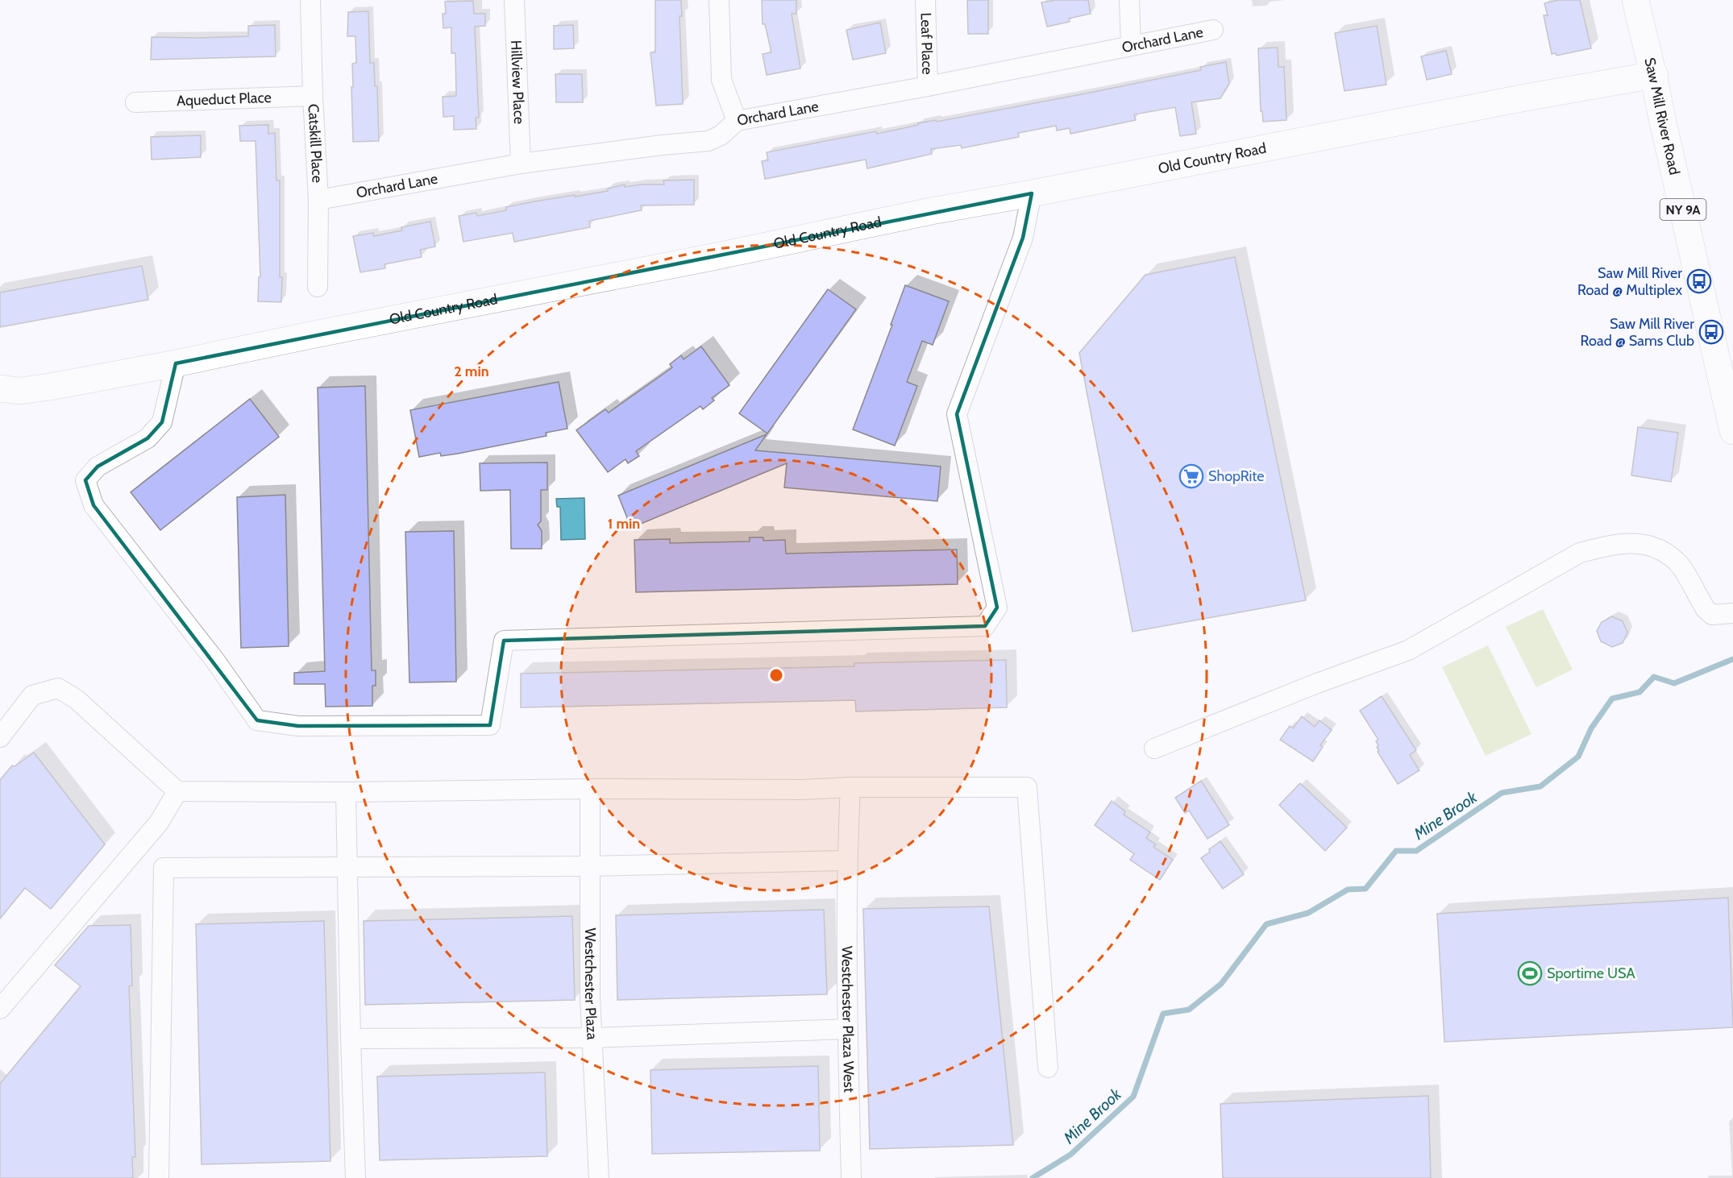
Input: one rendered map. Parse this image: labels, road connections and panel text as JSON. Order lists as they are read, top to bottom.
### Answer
{
  "streets": {
    "street": [
      "Orchard Lane",
      "Leaf Place",
      "Hillview Place",
      "Aqueduct Place",
      "Saw Mill River Road",
      "Catskill Place",
      "Old Country Road",
      "NY 9A",
      "Westchester Plaza",
      "Westchester Plaza West"
    ]
  },
  "crossings": [
    ["Orchard Lane", "Leaf Place"],
    ["Orchard Lane", "Hillview Place"],
    ["Orchard Lane", "Catskill Place"],
    ["Aqueduct Place", "Catskill Place"],
    ["Saw Mill River Road", "Old Country Road"]
  ],
  "water": ["Mine Brook"],
  "places": {
    "bus stop": ["Saw Mill River Road @ Multiplex", "Saw Mill River Road @ Sams Club"],
    "supermarket": ["ShopRite"],
    "sports": ["Sportime USA"]
  },
  "rings": ["2 min", "1 min"]
}
